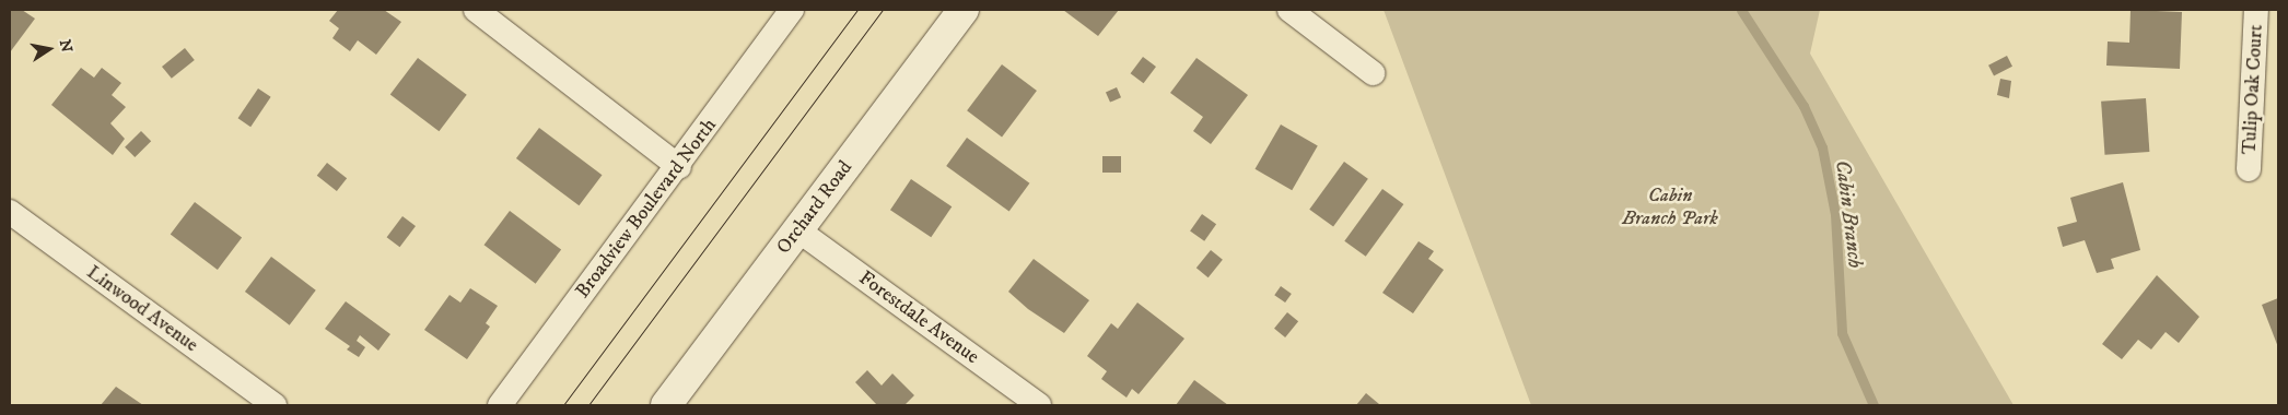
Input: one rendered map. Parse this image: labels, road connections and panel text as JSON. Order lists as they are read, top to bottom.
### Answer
{
  "streets": {
    "street": [
      "Tulip Oak Court",
      "Orchard Road",
      "Broadview Boulevard North",
      "Linwood Avenue",
      "Forestdale Avenue"
    ]
  },
  "crossings": [
    ["Orchard Road", "Forestdale Avenue"]
  ],
  "water": ["Cabin Branch"],
  "parks": ["Cabin Branch Park"],
  "north": "right"
}
